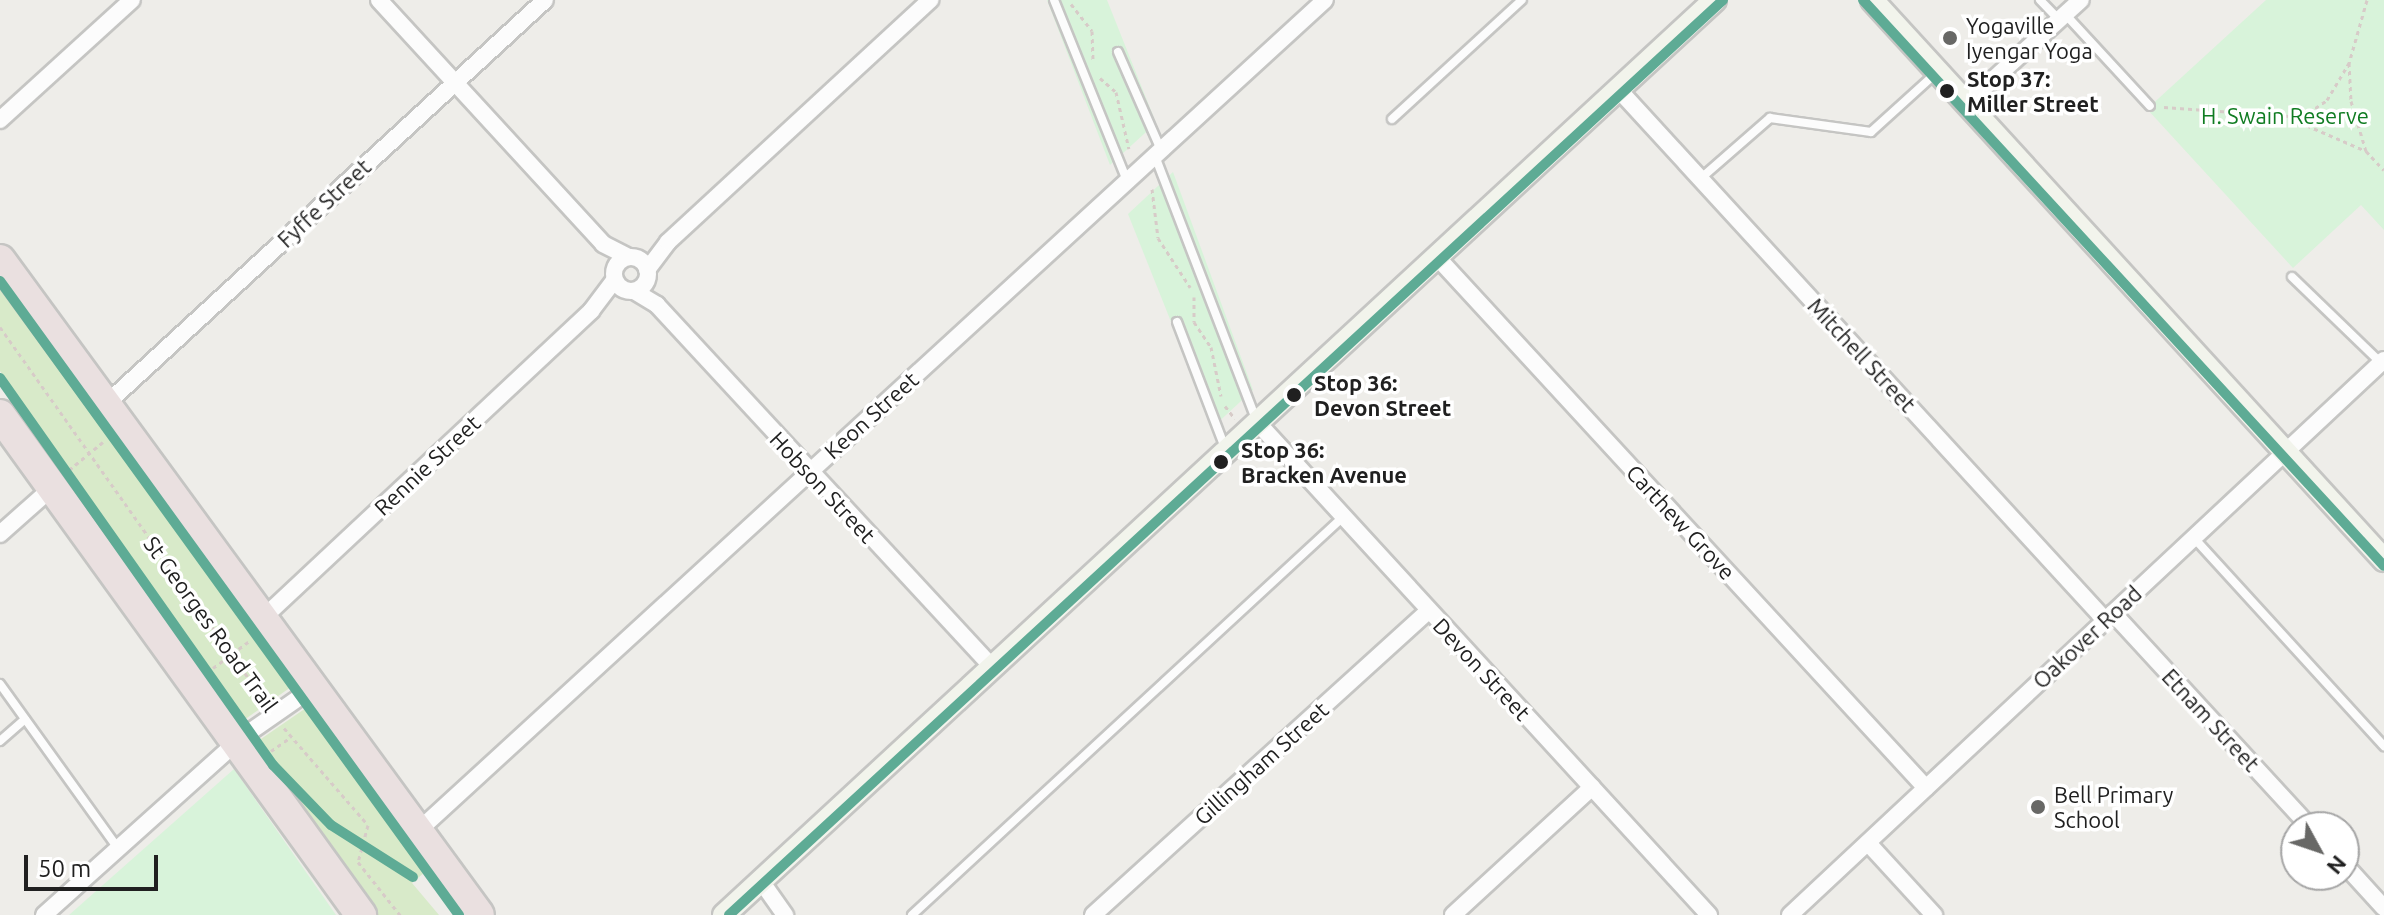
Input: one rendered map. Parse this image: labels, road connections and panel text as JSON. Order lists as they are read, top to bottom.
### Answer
{
  "streets": {
    "street": [
      "Fyffe Street",
      "Mitchell Street",
      "Keon Street",
      "Rennie Street",
      "Hobson Street",
      "Carthew Grove",
      "Oakover Road",
      "Devon Street",
      "Etnam Street",
      "Gillingham Street"
    ],
    "path": ["St Georges Road Trail"]
  },
  "crossings": [
    ["Fyffe Street", "Hobson Street"],
    ["Mitchell Street", "Oakover Road"],
    ["Mitchell Street", "Etnam Street"],
    ["Keon Street", "Hobson Street"],
    ["Rennie Street", "Hobson Street"],
    ["Carthew Grove", "Oakover Road"],
    ["Oakover Road", "Etnam Street"],
    ["Devon Street", "Gillingham Street"]
  ],
  "parks": ["H. Swain Reserve"],
  "places": [
    "Yogaville Iyengar Yoga",
    "Stop 37: Miller Street",
    "Stop 36: Devon Street",
    "Stop 36: Bracken Avenue",
    "Bell Primary School"
  ],
  "scale_bar": "50 m",
  "north": "bottom right"
}
